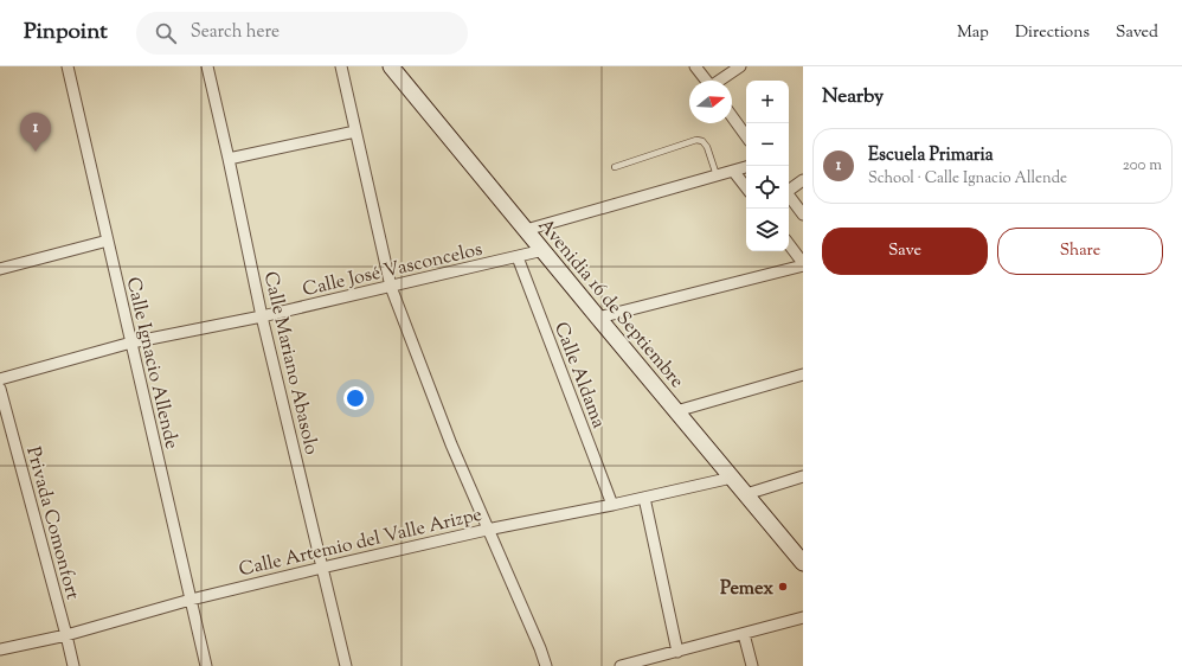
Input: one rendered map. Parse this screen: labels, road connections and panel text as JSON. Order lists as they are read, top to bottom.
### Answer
{
  "streets": {
    "main road": ["Avenidia 16 de Septiembre"],
    "street": [
      "Calle José Vasconcelos",
      "Calle Ignacio Allende",
      "Calle Mariano Abasolo",
      "Calle Aldama",
      "Privada Comonfort",
      "Calle Artemio del Valle Arizpe"
    ]
  },
  "crossings": [
    ["Calle José Vasconcelos", "Avenidia 16 de Septiembre"],
    ["Calle José Vasconcelos", "Calle Ignacio Allende"],
    ["Calle José Vasconcelos", "Calle Mariano Abasolo"],
    ["Calle José Vasconcelos", "Calle Aldama"],
    ["Avenidia 16 de Septiembre", "Calle Artemio del Valle Arizpe"],
    ["Calle Ignacio Allende", "Calle Artemio del Valle Arizpe"],
    ["Calle Mariano Abasolo", "Calle Artemio del Valle Arizpe"],
    ["Calle Aldama", "Calle Artemio del Valle Arizpe"],
    ["Privada Comonfort", "Calle Artemio del Valle Arizpe"]
  ],
  "places": ["Pemex"],
  "north": "right",
  "page": {
    "header": "Pinpoint",
    "search": "Search here",
    "nav": ["Map", "Directions", "Saved"],
    "heading": "Nearby",
    "map_buttons": ["+", "−"],
    "pins": "1",
    "list": [
      {
        "mark": "1",
        "name": "Escuela Primaria",
        "note": "School · Calle Ignacio Allende",
        "value": "200 m"
      }
    ],
    "buttons": ["Save", "Share"]
  }
}
